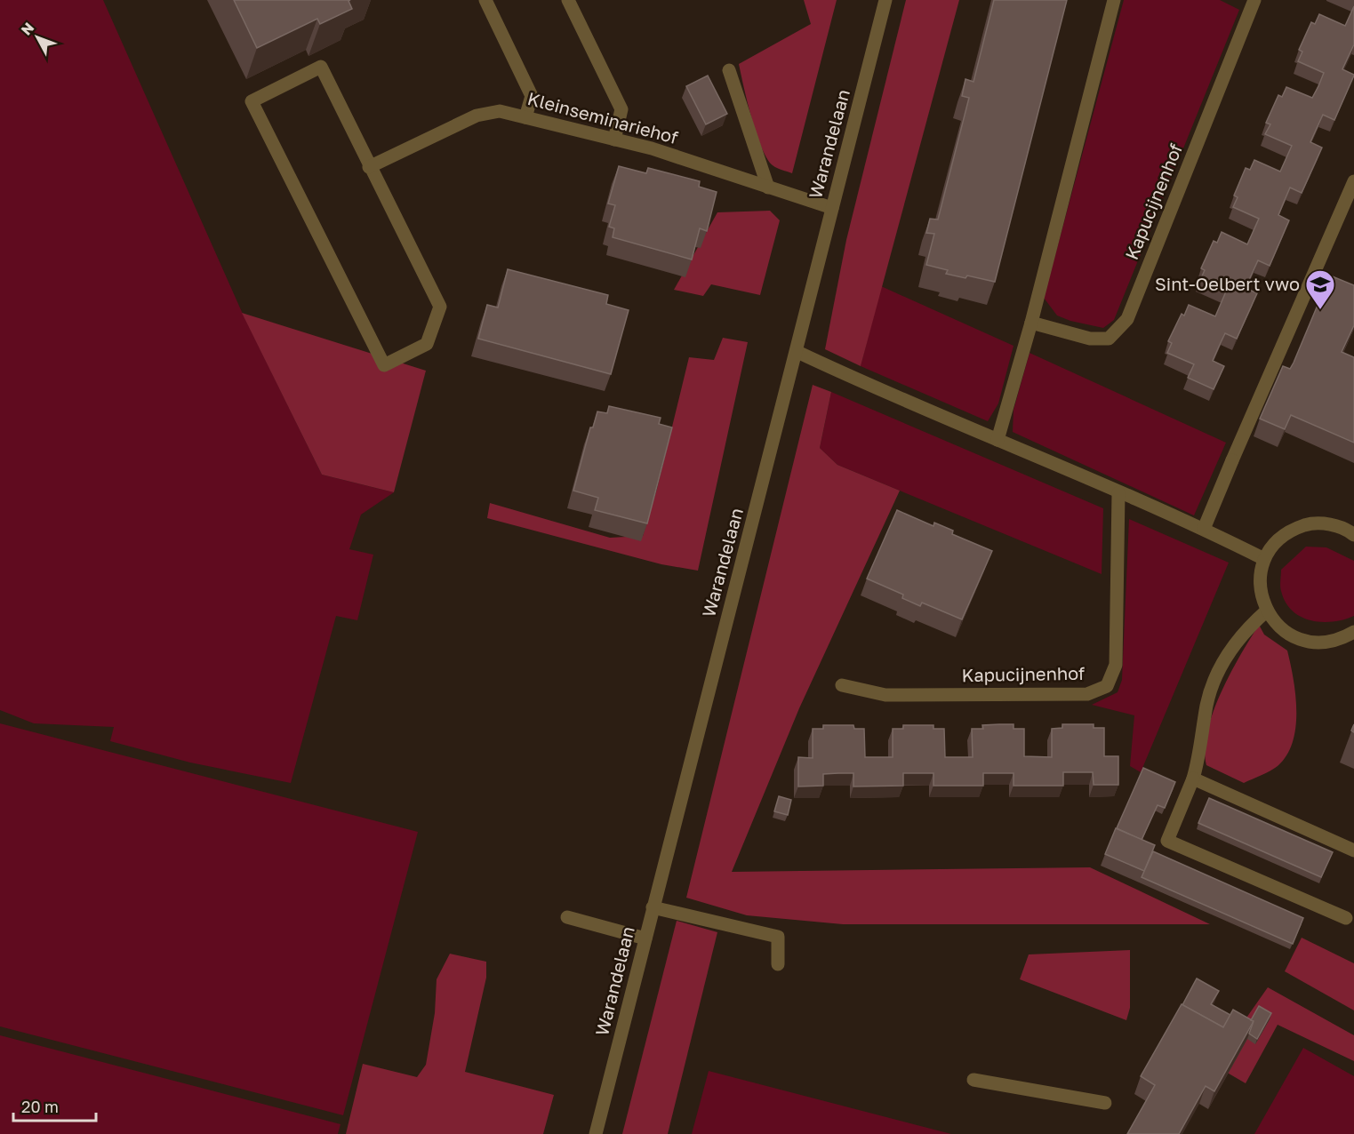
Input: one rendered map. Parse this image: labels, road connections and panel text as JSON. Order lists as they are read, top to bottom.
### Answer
{
  "streets": {
    "street": ["Kleinseminariehof", "Warandelaan", "Kapucijnenhof"]
  },
  "crossings": [
    ["Kleinseminariehof", "Warandelaan"]
  ],
  "places": {
    "school or university": ["Sint-Oelbert vwo"]
  },
  "scale_bar": "20 m",
  "north": "top left"
}
